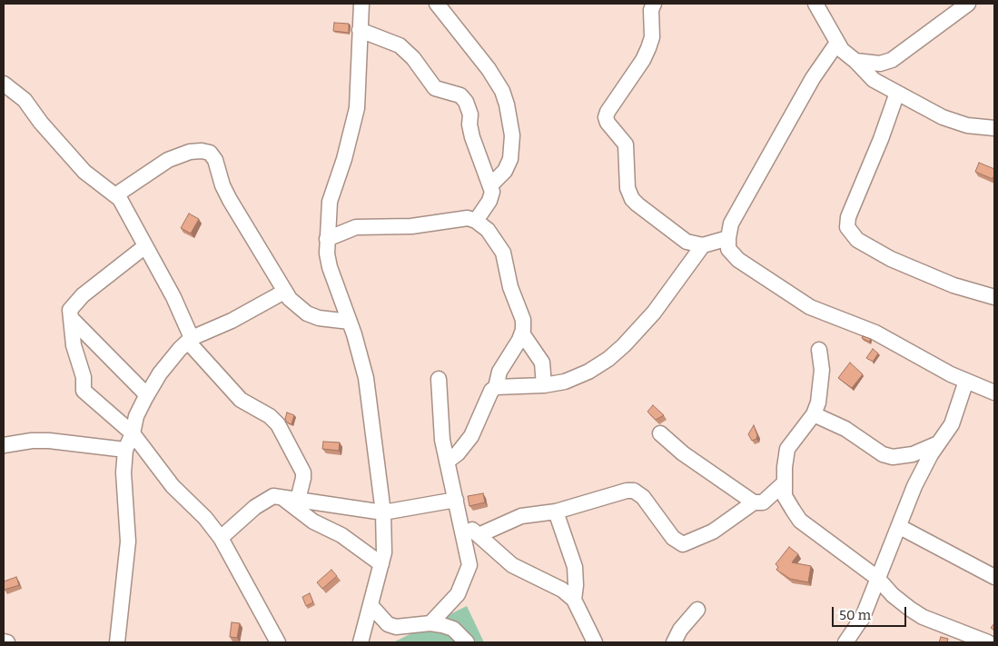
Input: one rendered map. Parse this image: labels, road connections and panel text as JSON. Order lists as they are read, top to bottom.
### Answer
{
  "scale_bar": "50 m"
}
